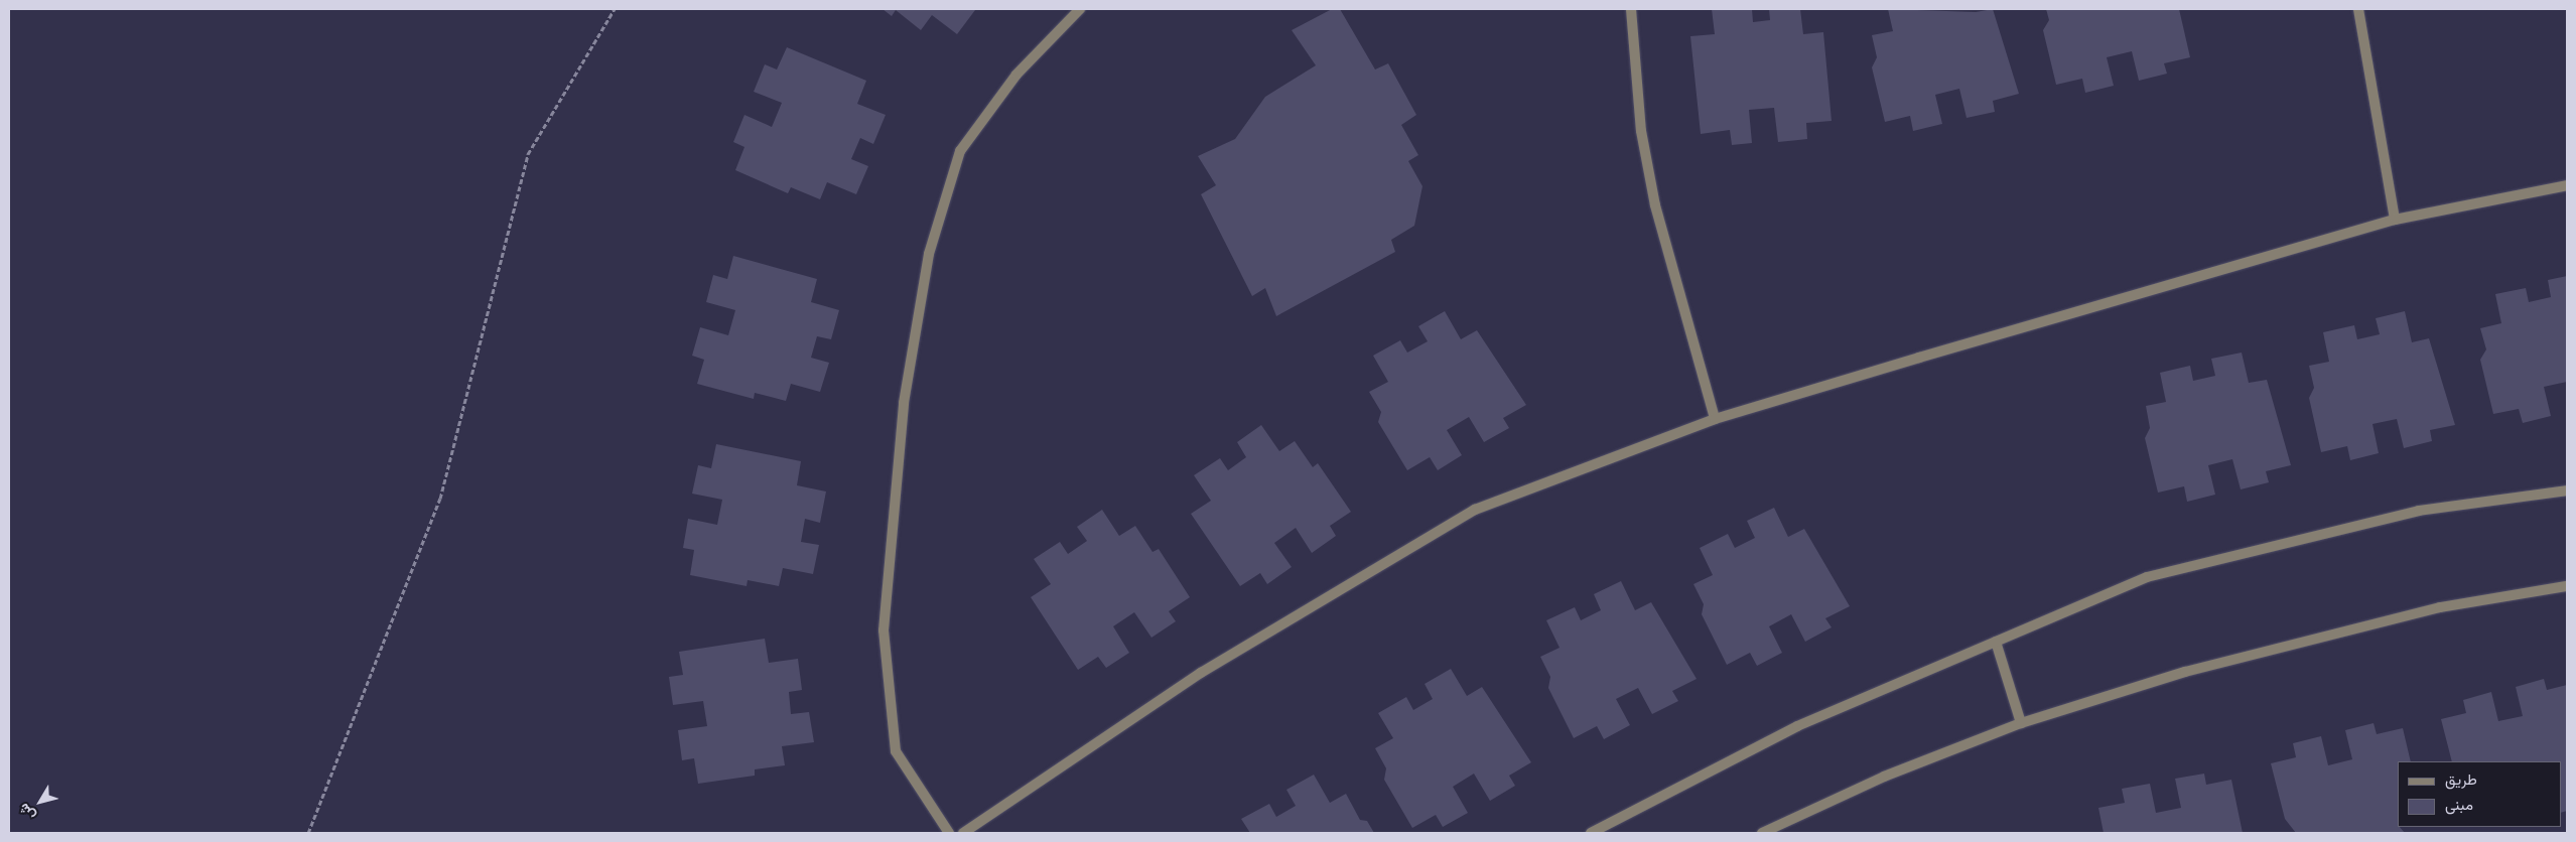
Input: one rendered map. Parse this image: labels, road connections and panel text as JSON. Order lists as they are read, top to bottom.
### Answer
{
  "legend": ["طريق", "مبنى"],
  "north": "bottom left"
}
